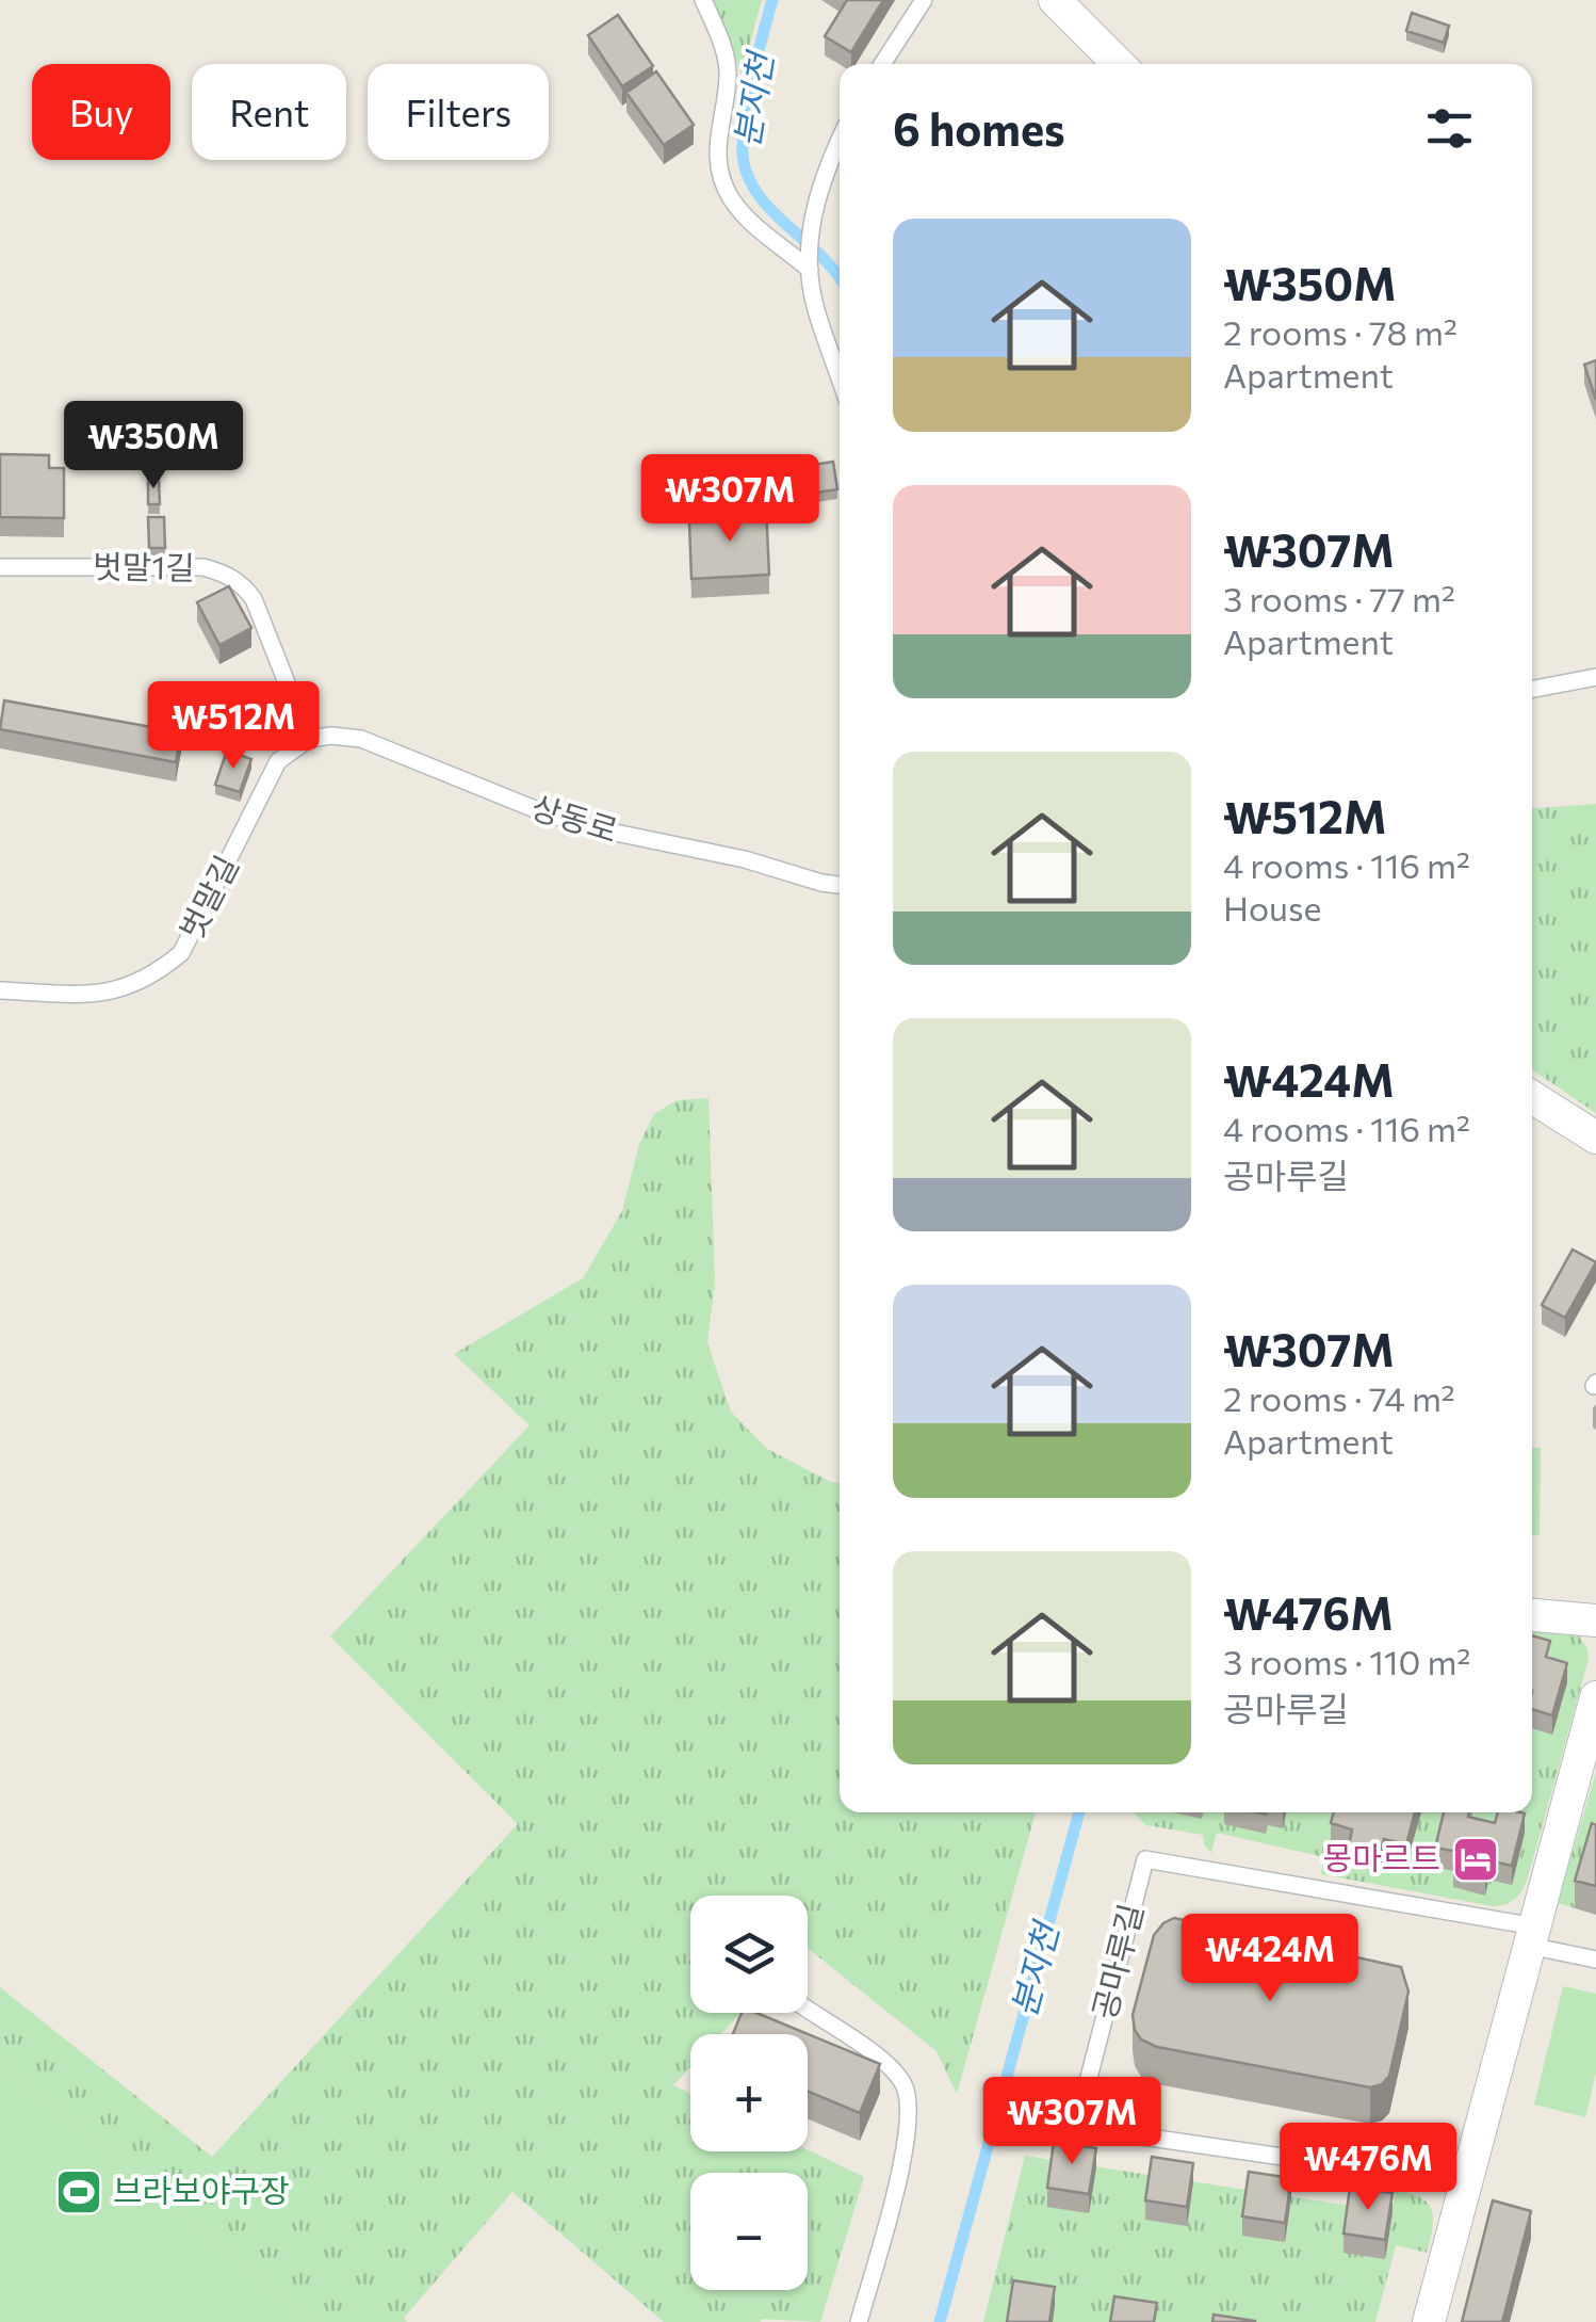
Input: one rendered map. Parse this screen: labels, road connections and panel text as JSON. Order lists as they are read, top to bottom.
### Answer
{
  "streets": {
    "lane": [
      "벗말1길",
      "상동로",
      "벗말길",
      "공마루길"
    ]
  },
  "crossings": [
    ["벗말1길", "상동로"],
    ["벗말1길", "벗말길"],
    ["상동로", "벗말길"]
  ],
  "water": ["분지천"],
  "places": {
    "hotel": ["몽마르트"],
    "sports": ["브라보야구장"]
  },
  "page": {
    "chip": ["Buy", "Rent", "Filters"],
    "heading": "6 homes",
    "list": [
      {
        "name": "₩350M",
        "note": "2 rooms · 78 m² · Apartment"
      },
      {
        "name": "₩307M",
        "note": "3 rooms · 77 m² · Apartment"
      },
      {
        "name": "₩512M",
        "note": "4 rooms · 116 m² · House"
      },
      {
        "name": "₩424M",
        "note": "4 rooms · 116 m² · 공마루길"
      },
      {
        "name": "₩307M",
        "note": "2 rooms · 74 m² · Apartment"
      },
      {
        "name": "₩476M",
        "note": "3 rooms · 110 m² · 공마루길"
      }
    ],
    "price": [
      "₩350M",
      "₩307M",
      "₩512M",
      "₩424M",
      "₩307M",
      "₩476M"
    ],
    "map_buttons": ["+", "−"]
  }
}
